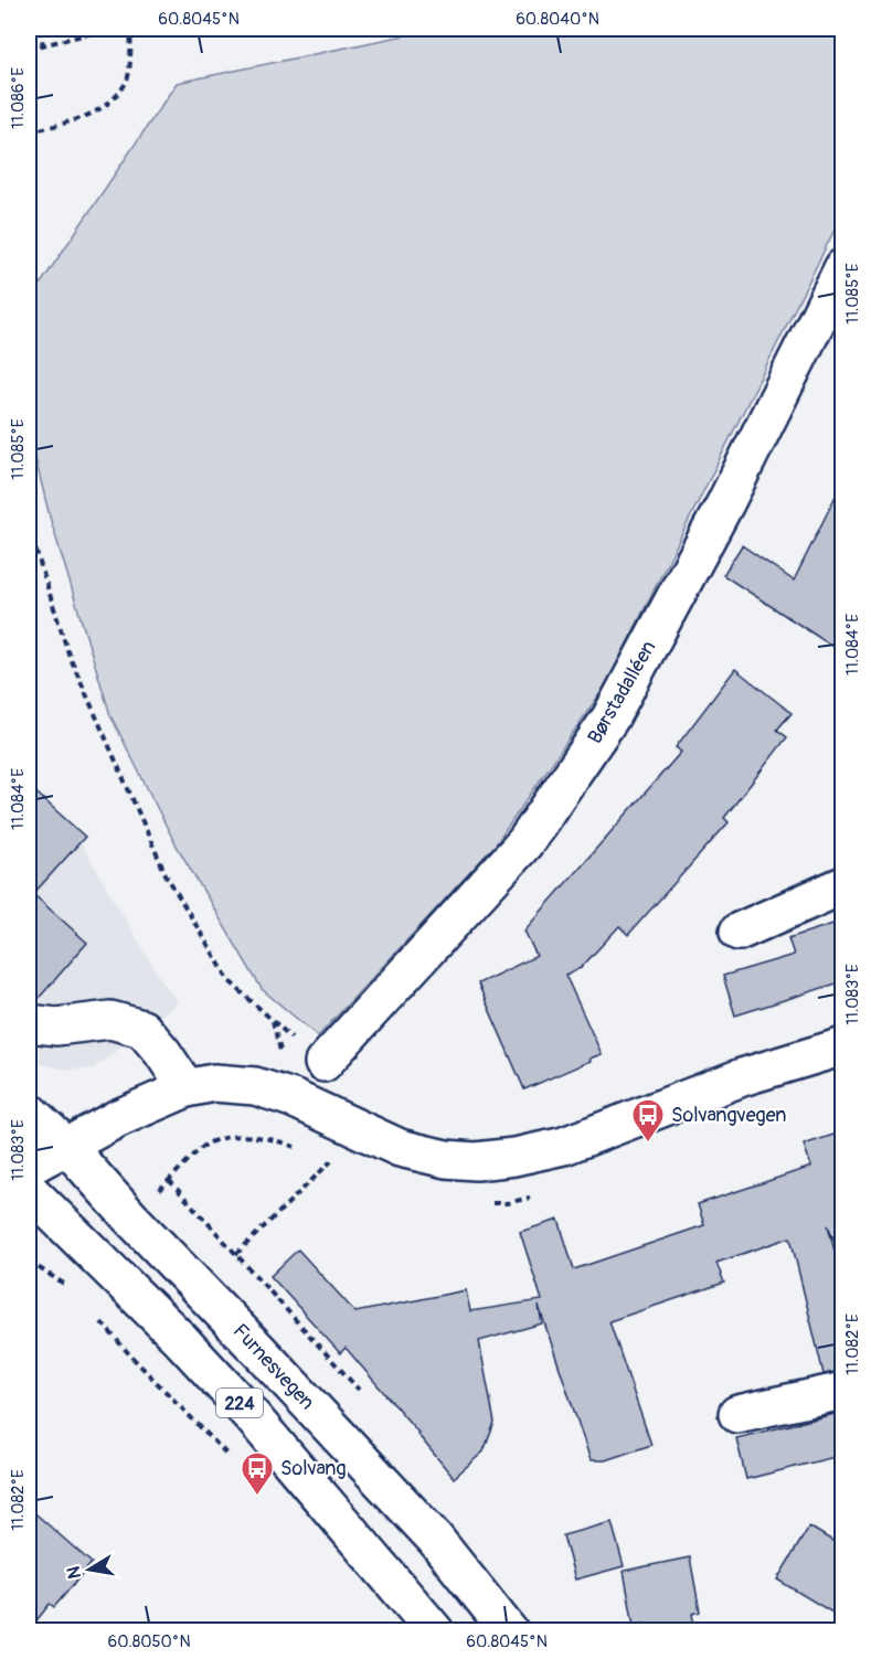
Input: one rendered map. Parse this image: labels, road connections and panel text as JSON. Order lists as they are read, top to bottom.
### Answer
{
  "streets": {
    "main road": ["Børstadalléen", "Furnesvegen", "224"]
  },
  "places": {
    "bus stop": ["Solvangvegen", "Solvang"]
  },
  "north": "left",
  "coordinates": [
    "60.8045°N",
    "60.8040°N",
    "11.086°E",
    "11.085°E",
    "11.084°E",
    "11.083°E",
    "11.082°E",
    "60.8050°N"
  ]
}
